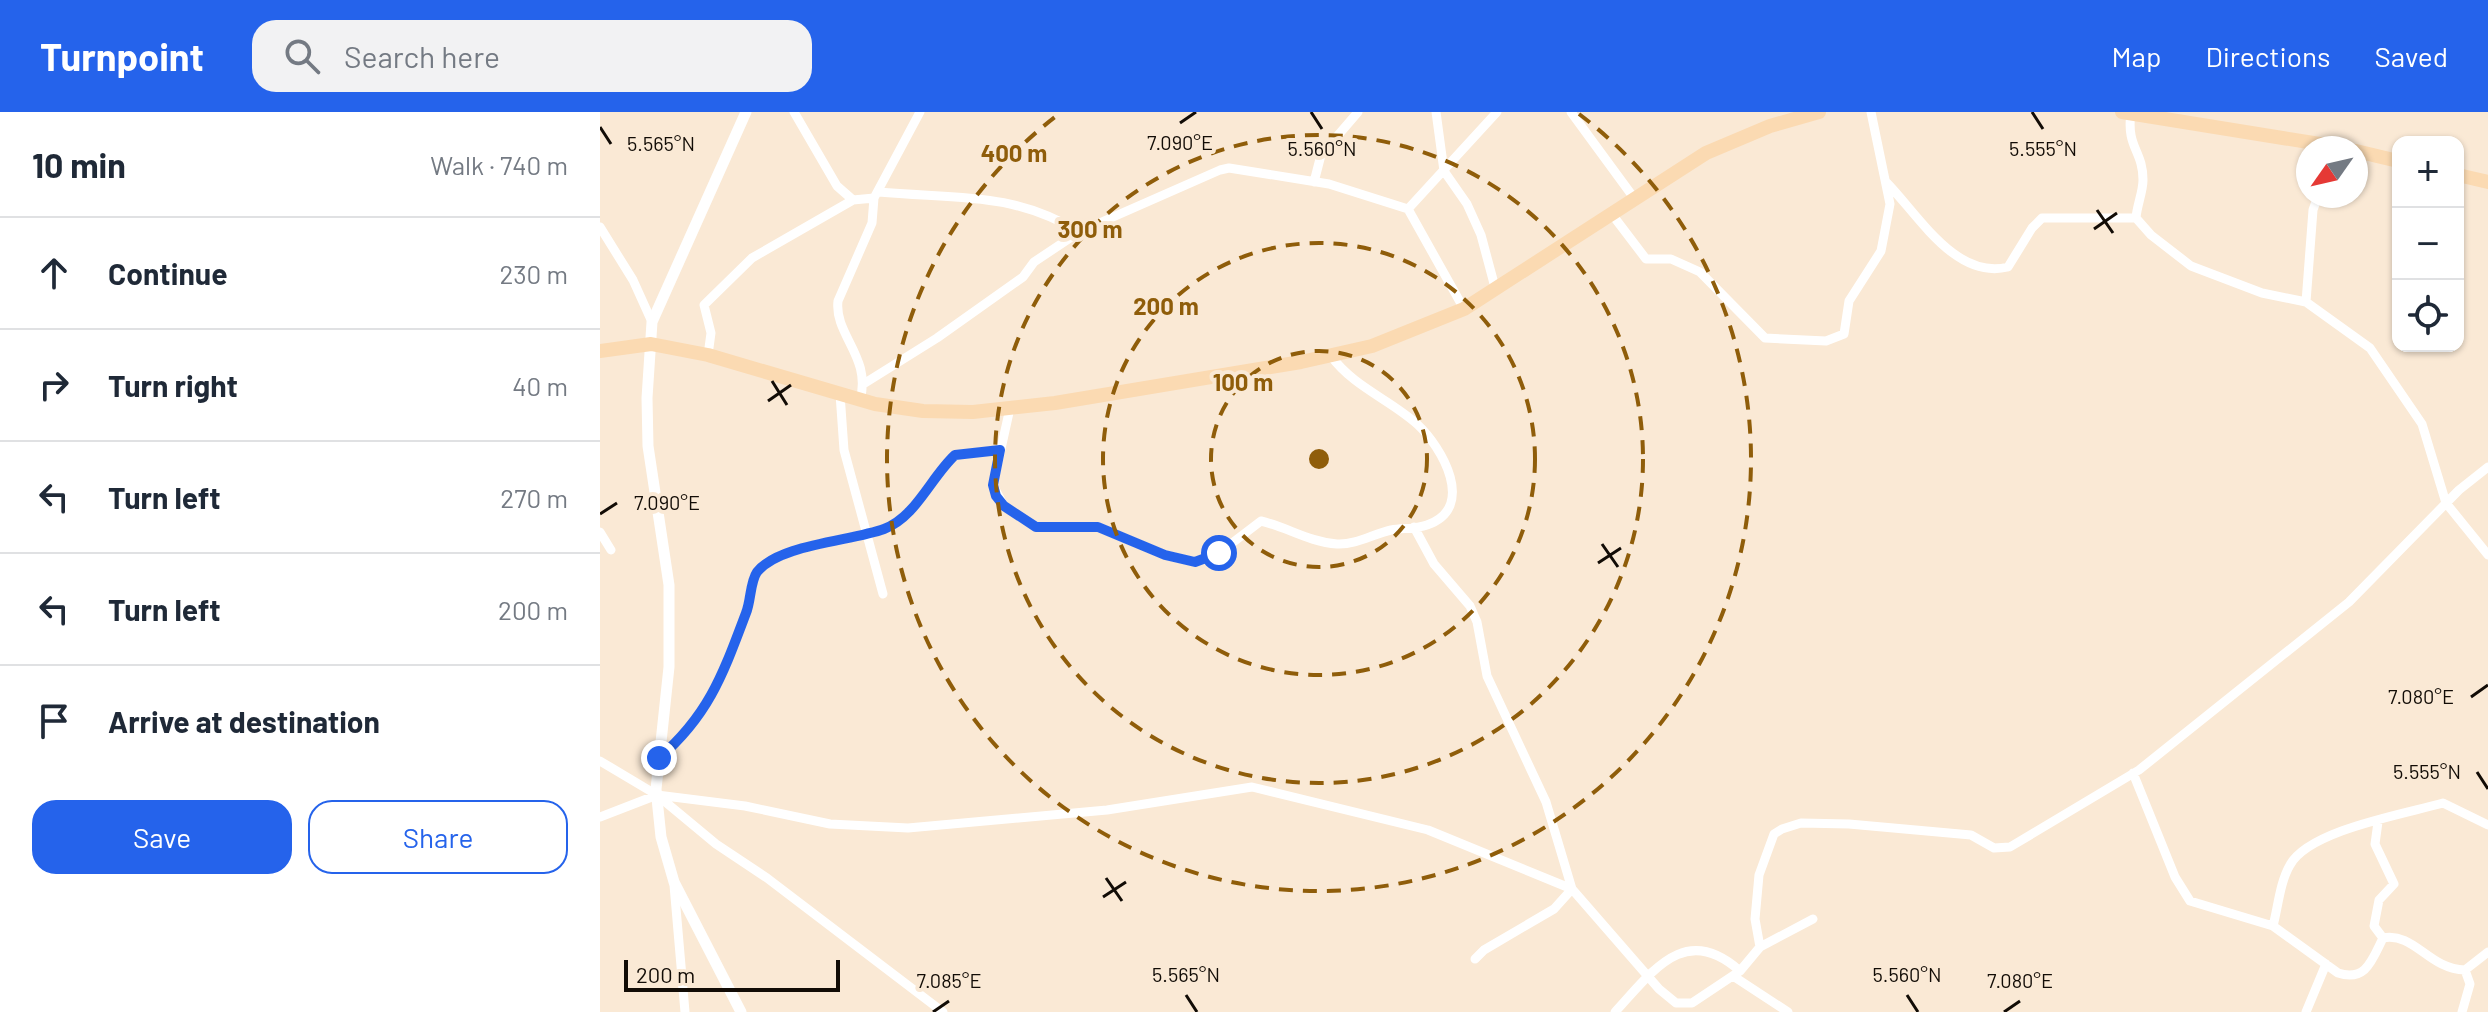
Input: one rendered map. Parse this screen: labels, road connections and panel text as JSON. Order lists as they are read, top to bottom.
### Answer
{
  "scale_bar": "200 m",
  "north": "bottom left",
  "page": {
    "header": "Turnpoint",
    "search": "Search here",
    "nav": ["Map", "Directions", "Saved"],
    "heading": ["10 min", "Walk · 740 m"],
    "map_buttons": ["+", "−"],
    "list": [
      ["Continue", "230 m"],
      ["Turn right", "40 m"],
      ["Turn left", "270 m"],
      ["Turn left", "200 m"],
      "Arrive at destination"
    ],
    "buttons": ["Save", "Share"],
    "scale": "200 m"
  },
  "coordinates": [
    "7.090°E",
    "5.565°N",
    "5.560°N",
    "5.555°N",
    "7.080°E",
    "7.085°E"
  ],
  "rings": [
    "400 m",
    "300 m",
    "200 m",
    "100 m"
  ]
}
